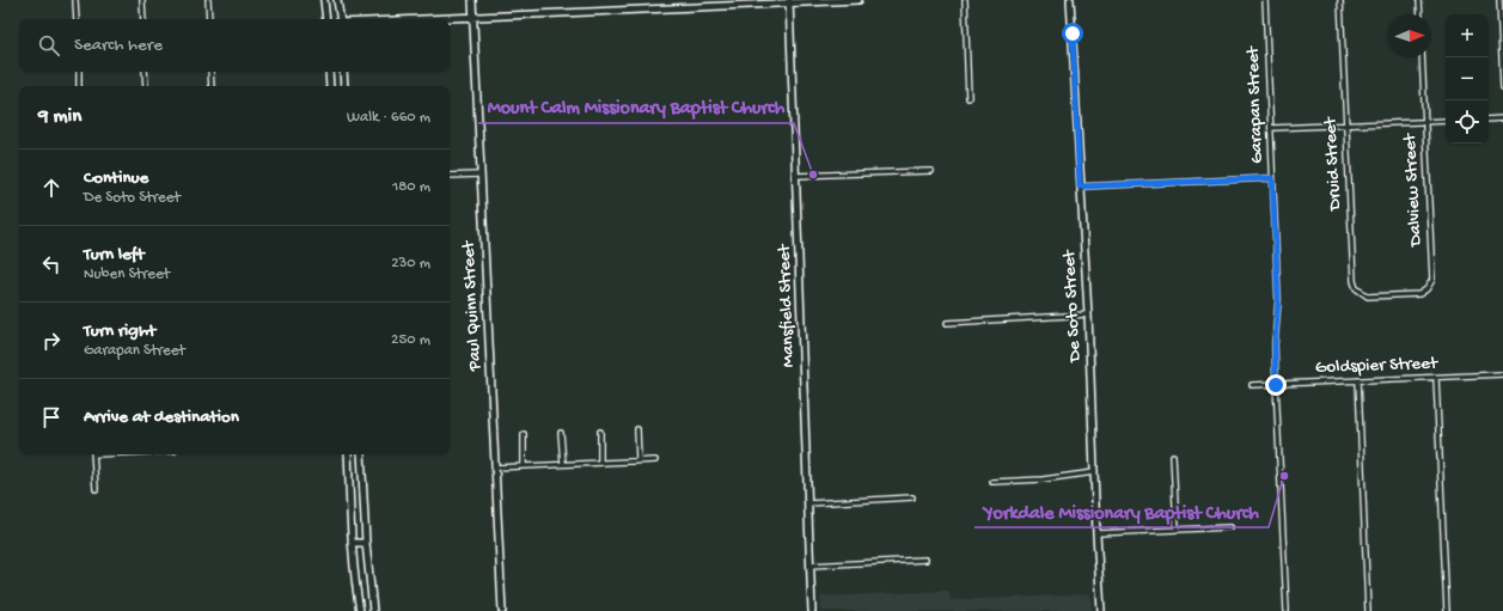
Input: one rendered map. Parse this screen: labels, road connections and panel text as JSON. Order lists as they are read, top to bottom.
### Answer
{
  "streets": {
    "street": [
      "Garapan Street",
      "Druid Street",
      "Dalview Street",
      "Paul Quinn Street",
      "Mansfield Street",
      "De Soto Street",
      "Goldspier Street"
    ]
  },
  "crossings": [
    ["Garapan Street", "Goldspier Street"],
    ["Druid Street", "Dalview Street"]
  ],
  "places": ["Mount Calm Missionary Baptist Church", "Yorkdale Missionary Baptist Church"],
  "north": "right",
  "page": {
    "map_buttons": ["+", "−"],
    "search": "Search here",
    "heading": ["9 min", "Walk · 660 m"],
    "list": [
      ["Continue", "De Soto Street", "180 m"],
      ["Turn left", "Nuben Street", "230 m"],
      ["Turn right", "Garapan Street", "250 m"],
      "Arrive at destination"
    ]
  }
}
